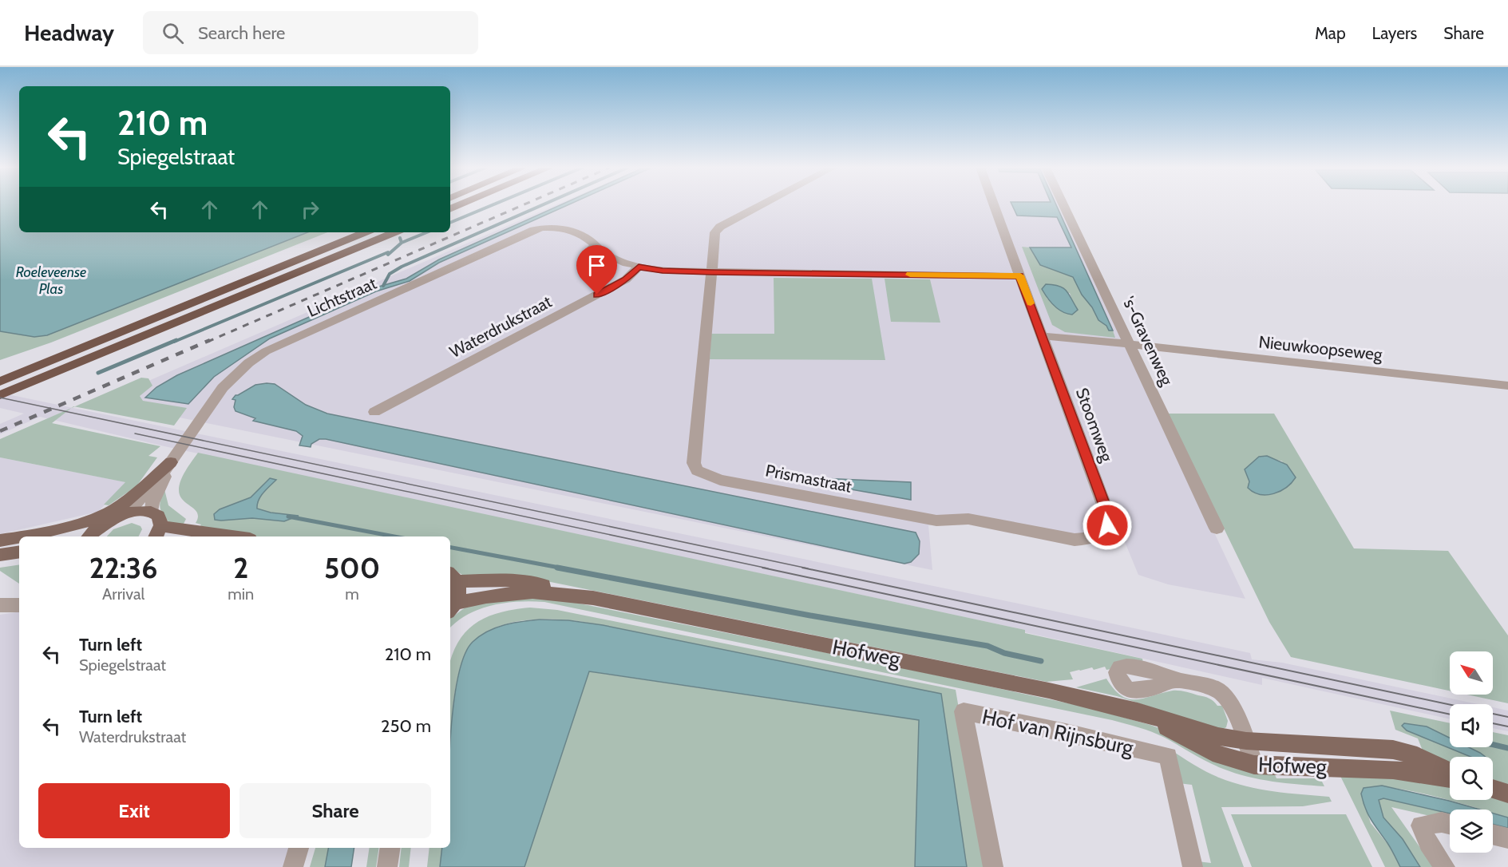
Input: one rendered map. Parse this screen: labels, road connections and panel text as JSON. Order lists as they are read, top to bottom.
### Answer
{
  "streets": {
    "main road": ["Hofweg"],
    "street": [
      "Lichtstraat",
      "Waterdrukstraat",
      "'s-Gravenweg",
      "Nieuwkoopseweg",
      "Stoomweg",
      "Prismastraat",
      "Hof van Rijnsburg"
    ]
  },
  "crossings": [
    ["Lichtstraat", "Waterdrukstraat"],
    ["'s-Gravenweg", "Nieuwkoopseweg"],
    ["Stoomweg", "Prismastraat"]
  ],
  "water": ["Roeleveense Plas"],
  "north": "top left",
  "page": {
    "header": "Headway",
    "search": "Search here",
    "nav": ["Map", "Layers", "Share"],
    "turn": ["210 m", "Spiegelstraat"],
    "eta": [
      "22:36",
      "Arrival",
      "2",
      "min",
      "500",
      "m"
    ],
    "list": [
      {
        "name": "Turn left",
        "note": "Spiegelstraat",
        "value": "210 m"
      },
      {
        "name": "Turn left",
        "note": "Waterdrukstraat",
        "value": "250 m"
      }
    ],
    "buttons": ["Exit", "Share"]
  }
}
